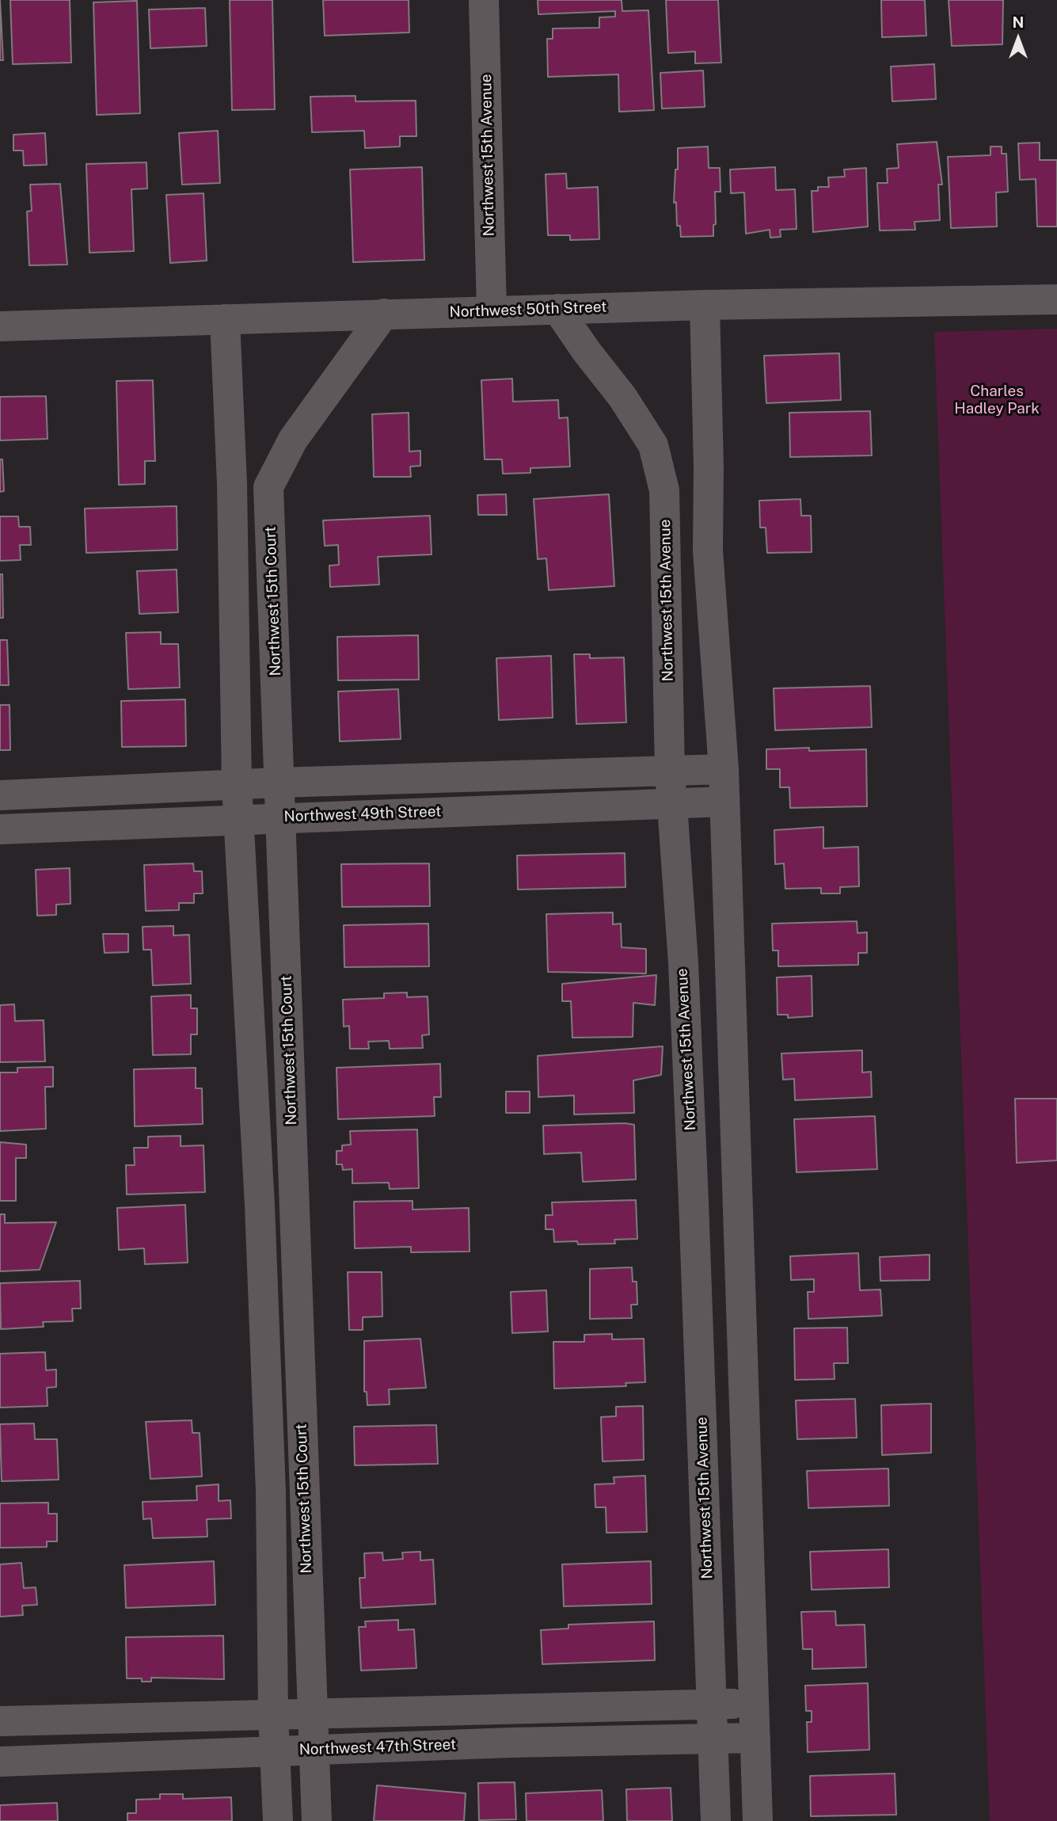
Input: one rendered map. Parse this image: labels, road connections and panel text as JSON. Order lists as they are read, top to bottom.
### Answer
{
  "streets": {
    "street": [
      "Northwest 15th Avenue",
      "Northwest 50th Street",
      "Northwest 15th Court",
      "Northwest 49th Street",
      "Northwest 47th Street"
    ]
  },
  "crossings": [
    ["Northwest 15th Avenue", "Northwest 50th Street"],
    ["Northwest 15th Avenue", "Northwest 49th Street"],
    ["Northwest 15th Avenue", "Northwest 47th Street"],
    ["Northwest 50th Street", "Northwest 15th Court"],
    ["Northwest 15th Court", "Northwest 49th Street"],
    ["Northwest 15th Court", "Northwest 47th Street"]
  ],
  "parks": ["Charles Hadley Park"],
  "north": "top"
}
